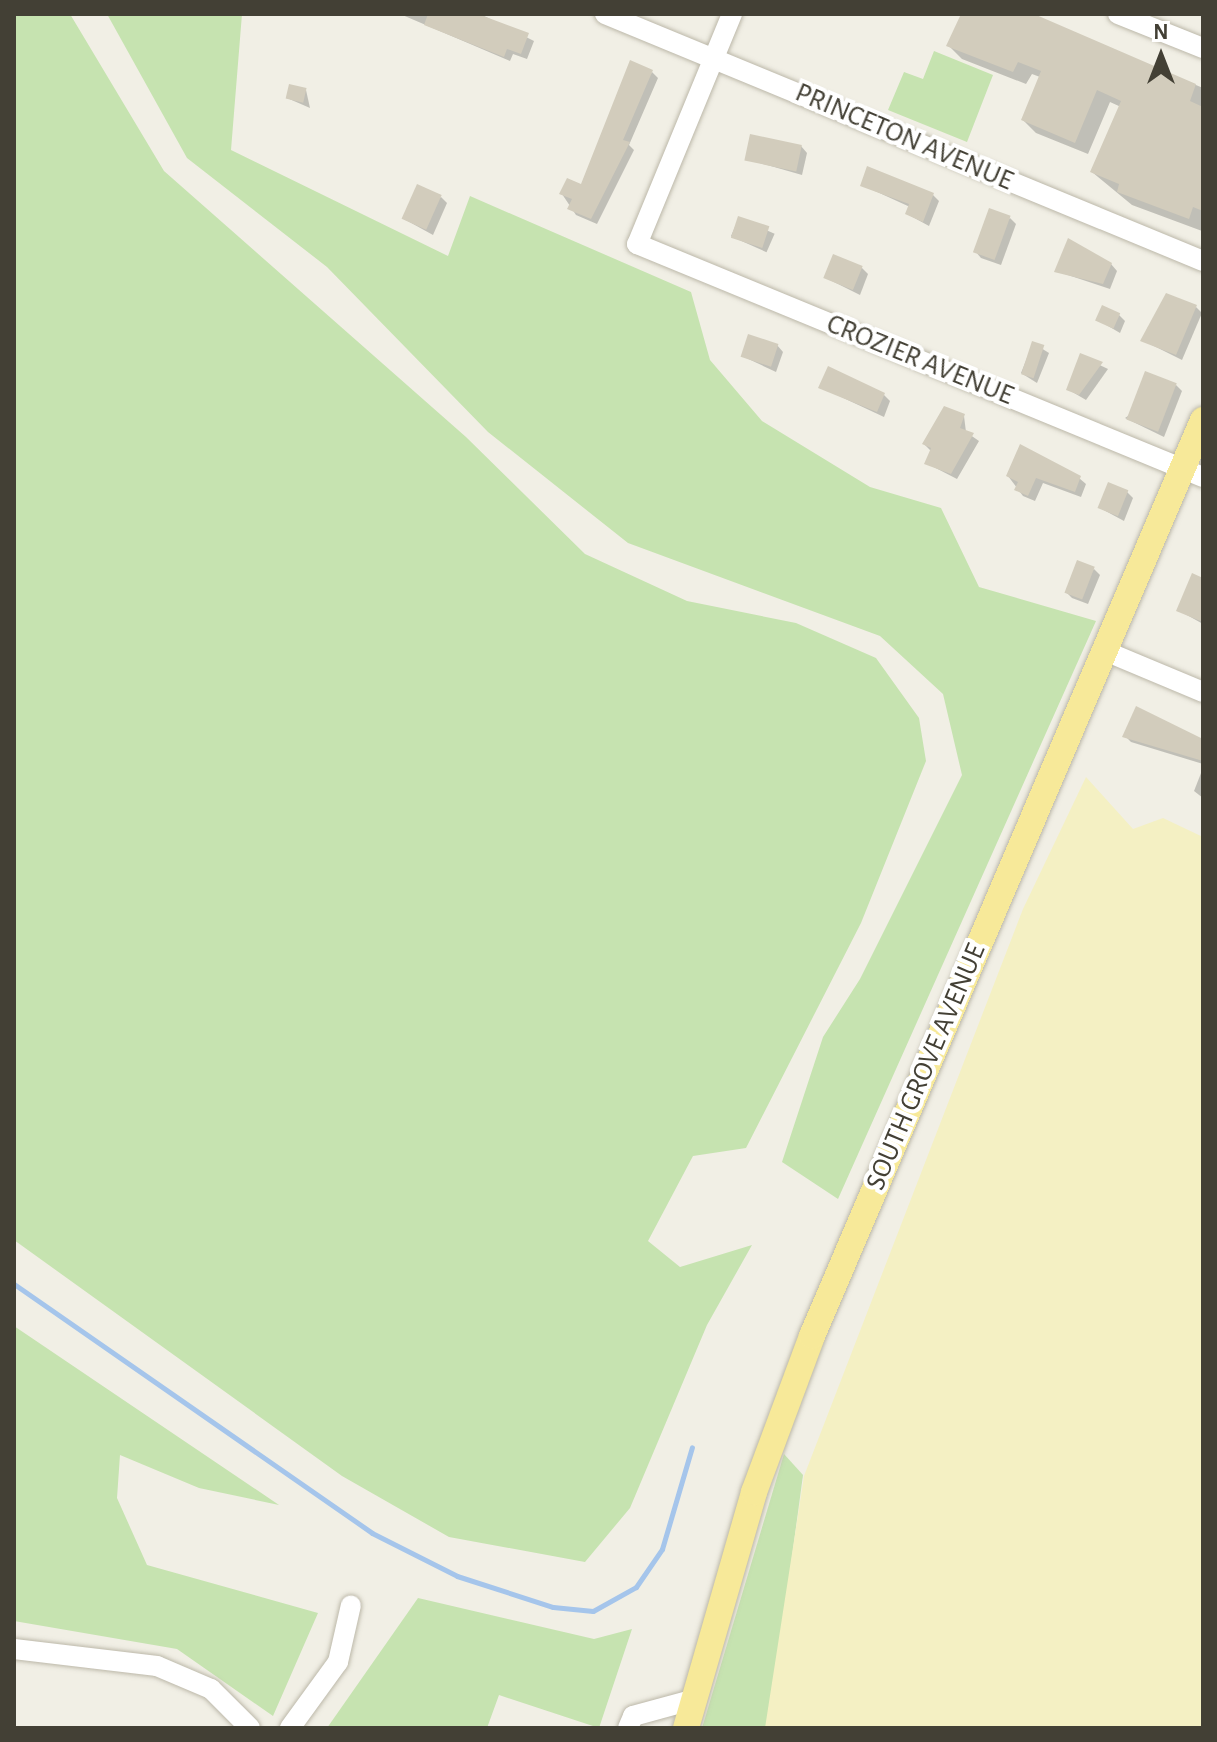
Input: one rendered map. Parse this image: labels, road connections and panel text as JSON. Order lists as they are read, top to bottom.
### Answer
{
  "streets": {
    "main road": ["SOUTH GROVE AVENUE"],
    "street": ["PRINCETON AVENUE", "CROZIER AVENUE"]
  },
  "crossings": [
    ["PRINCETON AVENUE", "CROZIER AVENUE"],
    ["CROZIER AVENUE", "SOUTH GROVE AVENUE"]
  ],
  "north": "top"
}
